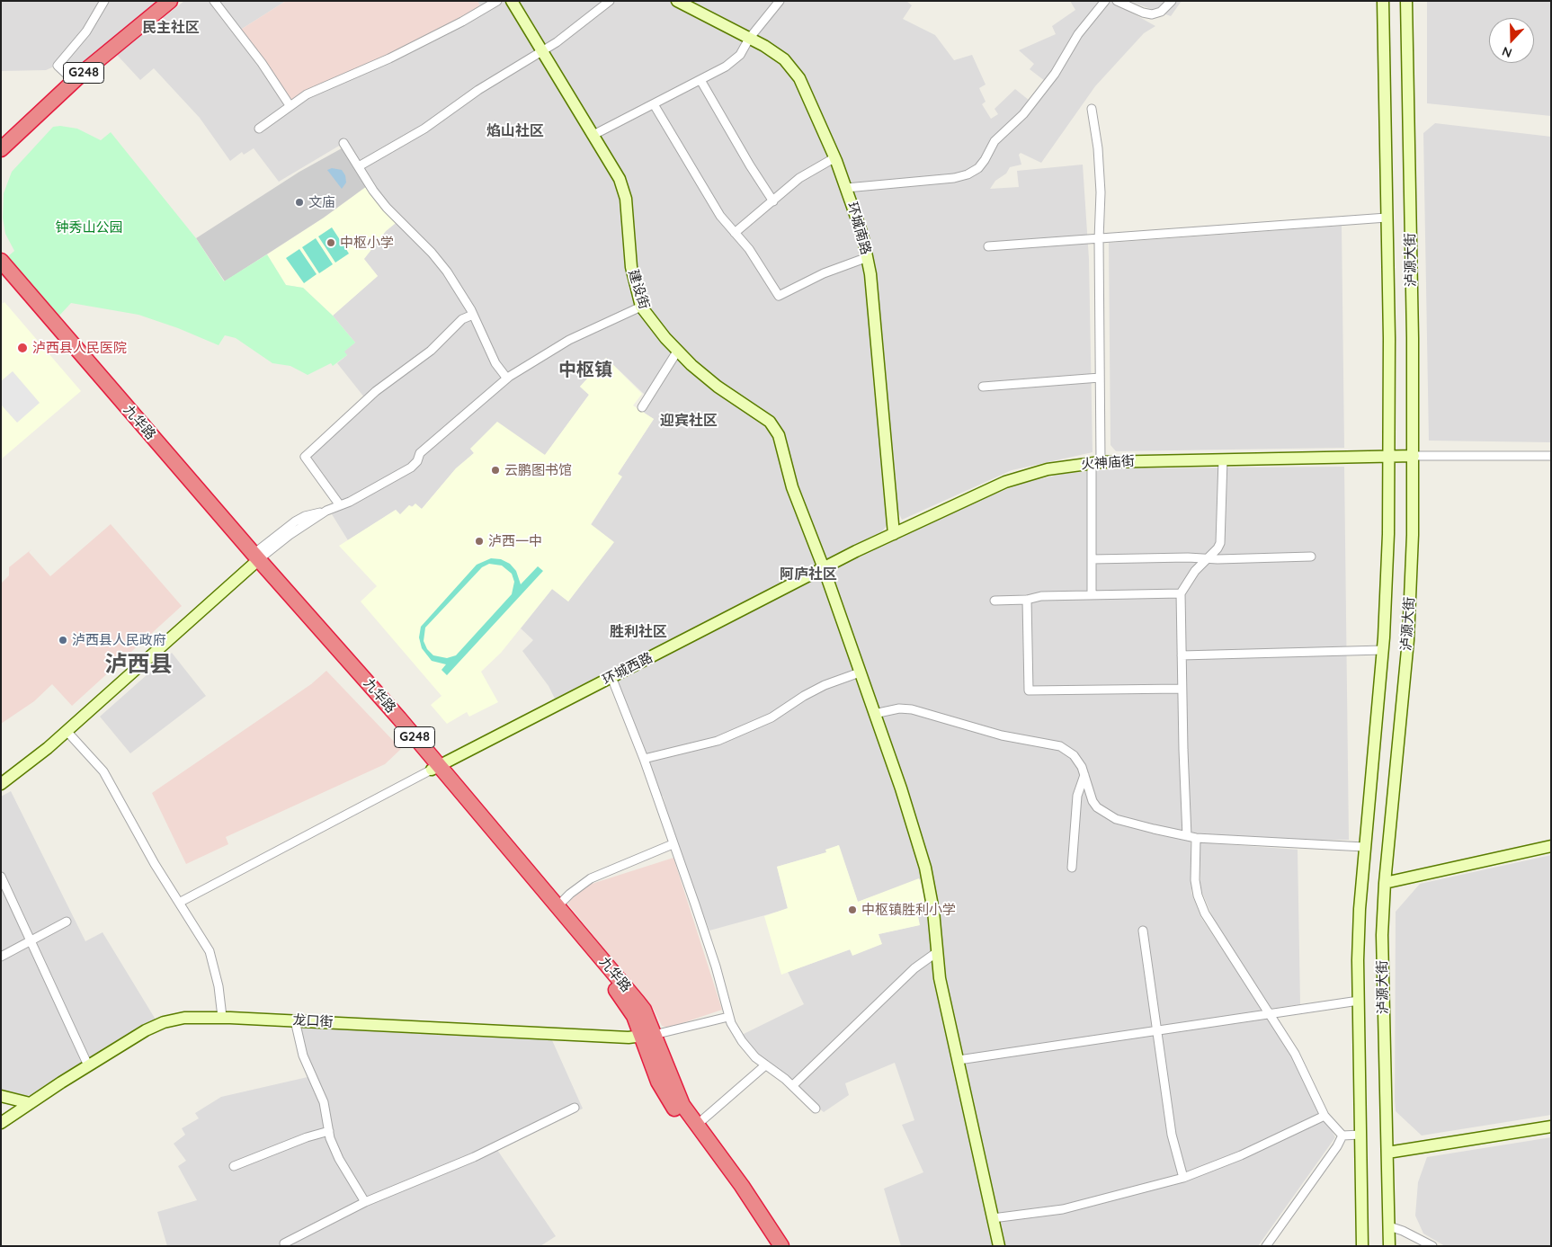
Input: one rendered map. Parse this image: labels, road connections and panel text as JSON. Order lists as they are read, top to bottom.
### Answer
{
  "streets": {
    "highway": ["G248", "九华路"],
    "main road": [
      "环城南路",
      "泸源大街",
      "建设街",
      "火神庙街",
      "环城西路",
      "龙口街"
    ]
  },
  "crossings": [
    ["环城南路", "火神庙街"],
    ["泸源大街", "火神庙街"],
    ["建设街", "火神庙街"],
    ["建设街", "环城西路"],
    ["九华路", "环城西路"],
    ["九华路", "龙口街"],
    ["火神庙街", "环城西路"]
  ],
  "districts": [
    "民主社区",
    "焰山社区",
    "中枢镇",
    "迎宾社区",
    "阿庐社区",
    "胜利社区",
    "泸西县"
  ],
  "parks": ["钟秀山公园"],
  "places": [
    "文庙",
    "中枢小学",
    "泸西县人民医院",
    "云鹏图书馆",
    "泸西一中",
    "泸西县人民政府",
    "中枢镇胜利小学"
  ],
  "north": "bottom"
}
